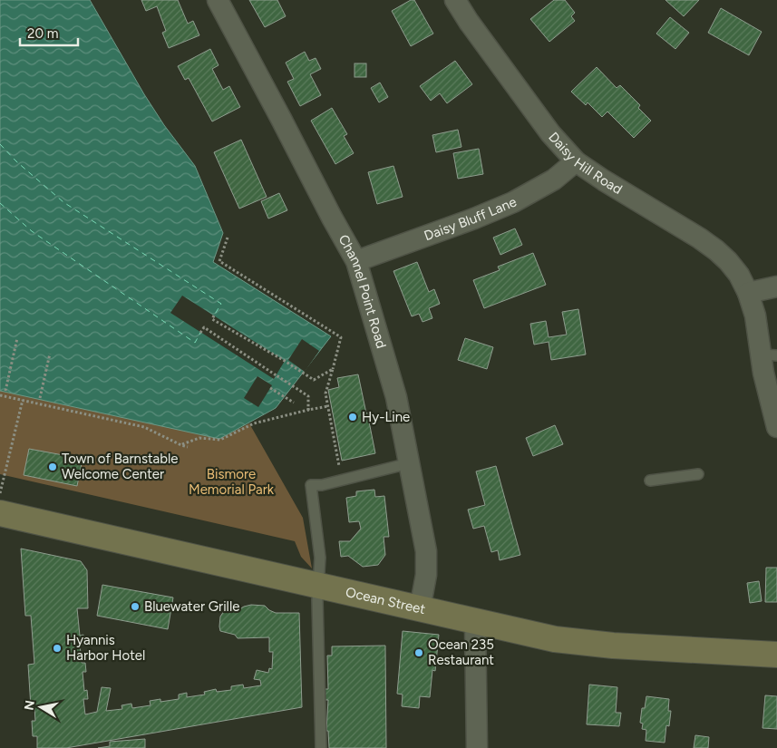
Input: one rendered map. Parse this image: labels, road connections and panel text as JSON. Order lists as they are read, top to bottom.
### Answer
{
  "streets": {
    "main road": ["Ocean Street"],
    "street": ["Daisy Hill Road", "Daisy Bluff Lane", "Channel Point Road"]
  },
  "crossings": [
    ["Daisy Hill Road", "Daisy Bluff Lane"],
    ["Daisy Bluff Lane", "Channel Point Road"],
    ["Channel Point Road", "Ocean Street"]
  ],
  "parks": ["Bismore Memorial Park"],
  "places": [
    "Hy-Line",
    "Town of Barnstable Welcome Center",
    "Bluewater Grille",
    "Hyannis Harbor Hotel",
    "Ocean 235 Restaurant"
  ],
  "scale_bar": "20 m",
  "north": "left"
}
